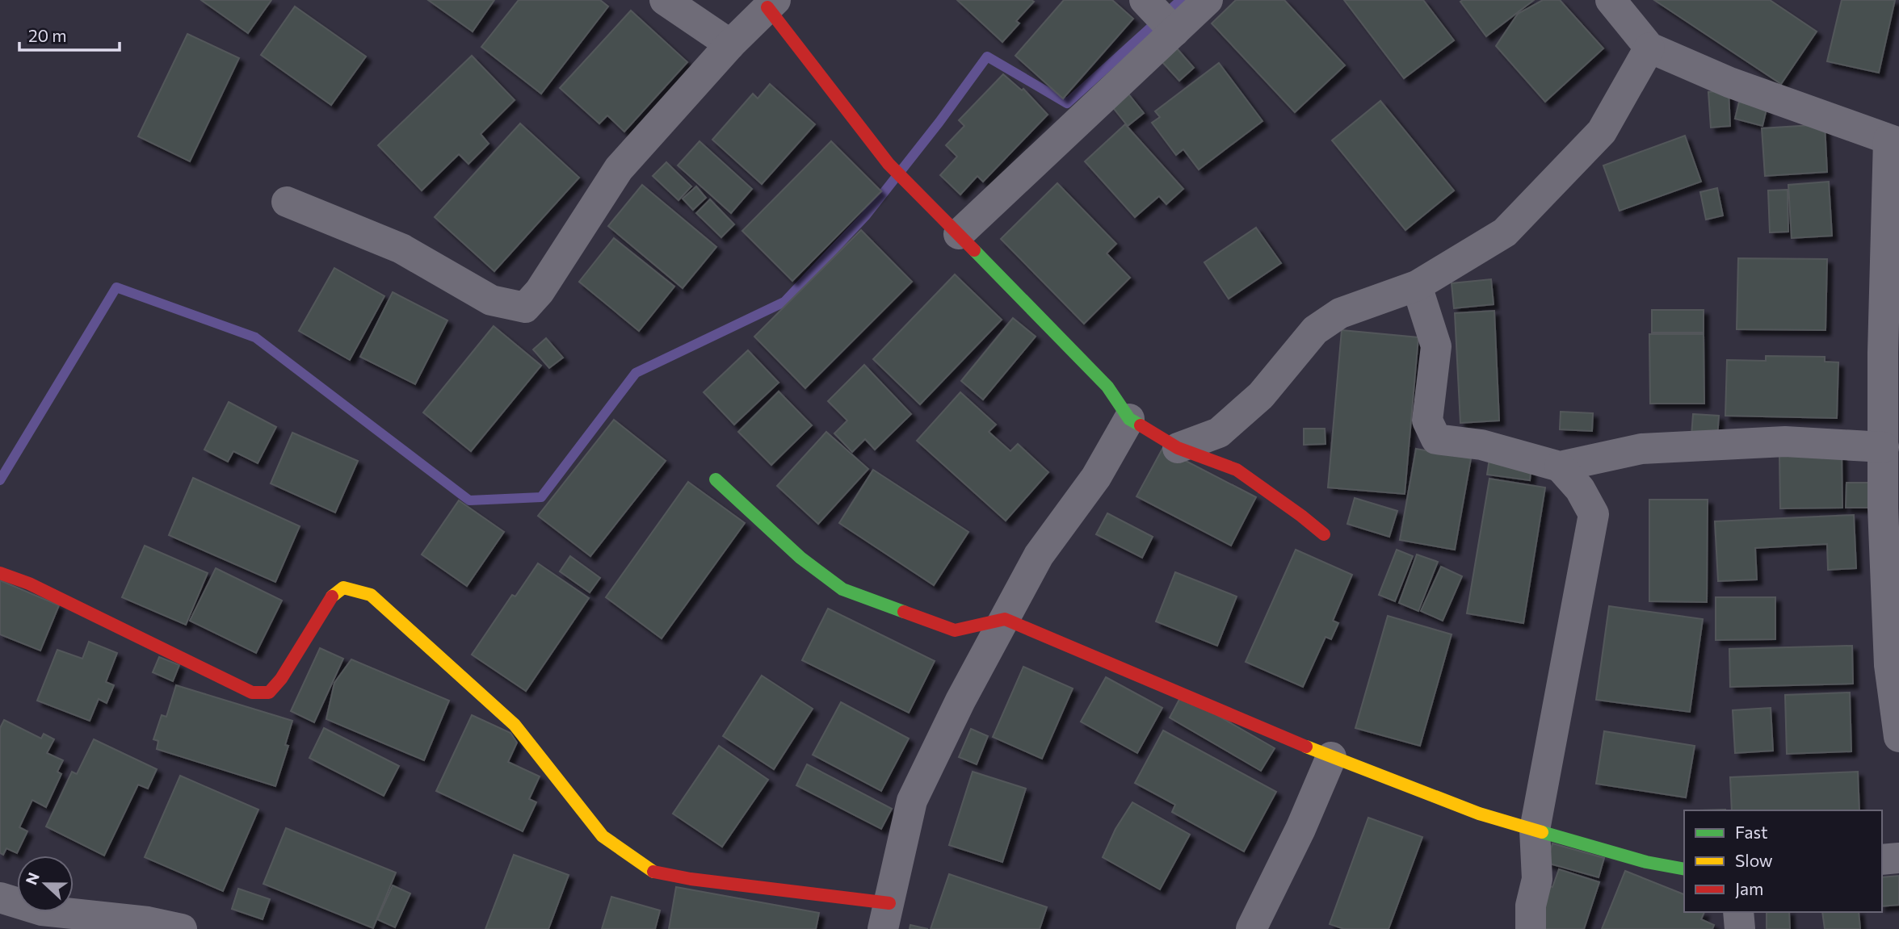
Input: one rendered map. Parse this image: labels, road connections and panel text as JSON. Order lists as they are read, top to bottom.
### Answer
{
  "legend": ["Fast", "Slow", "Jam"],
  "scale_bar": "20 m",
  "north": "left"
}
